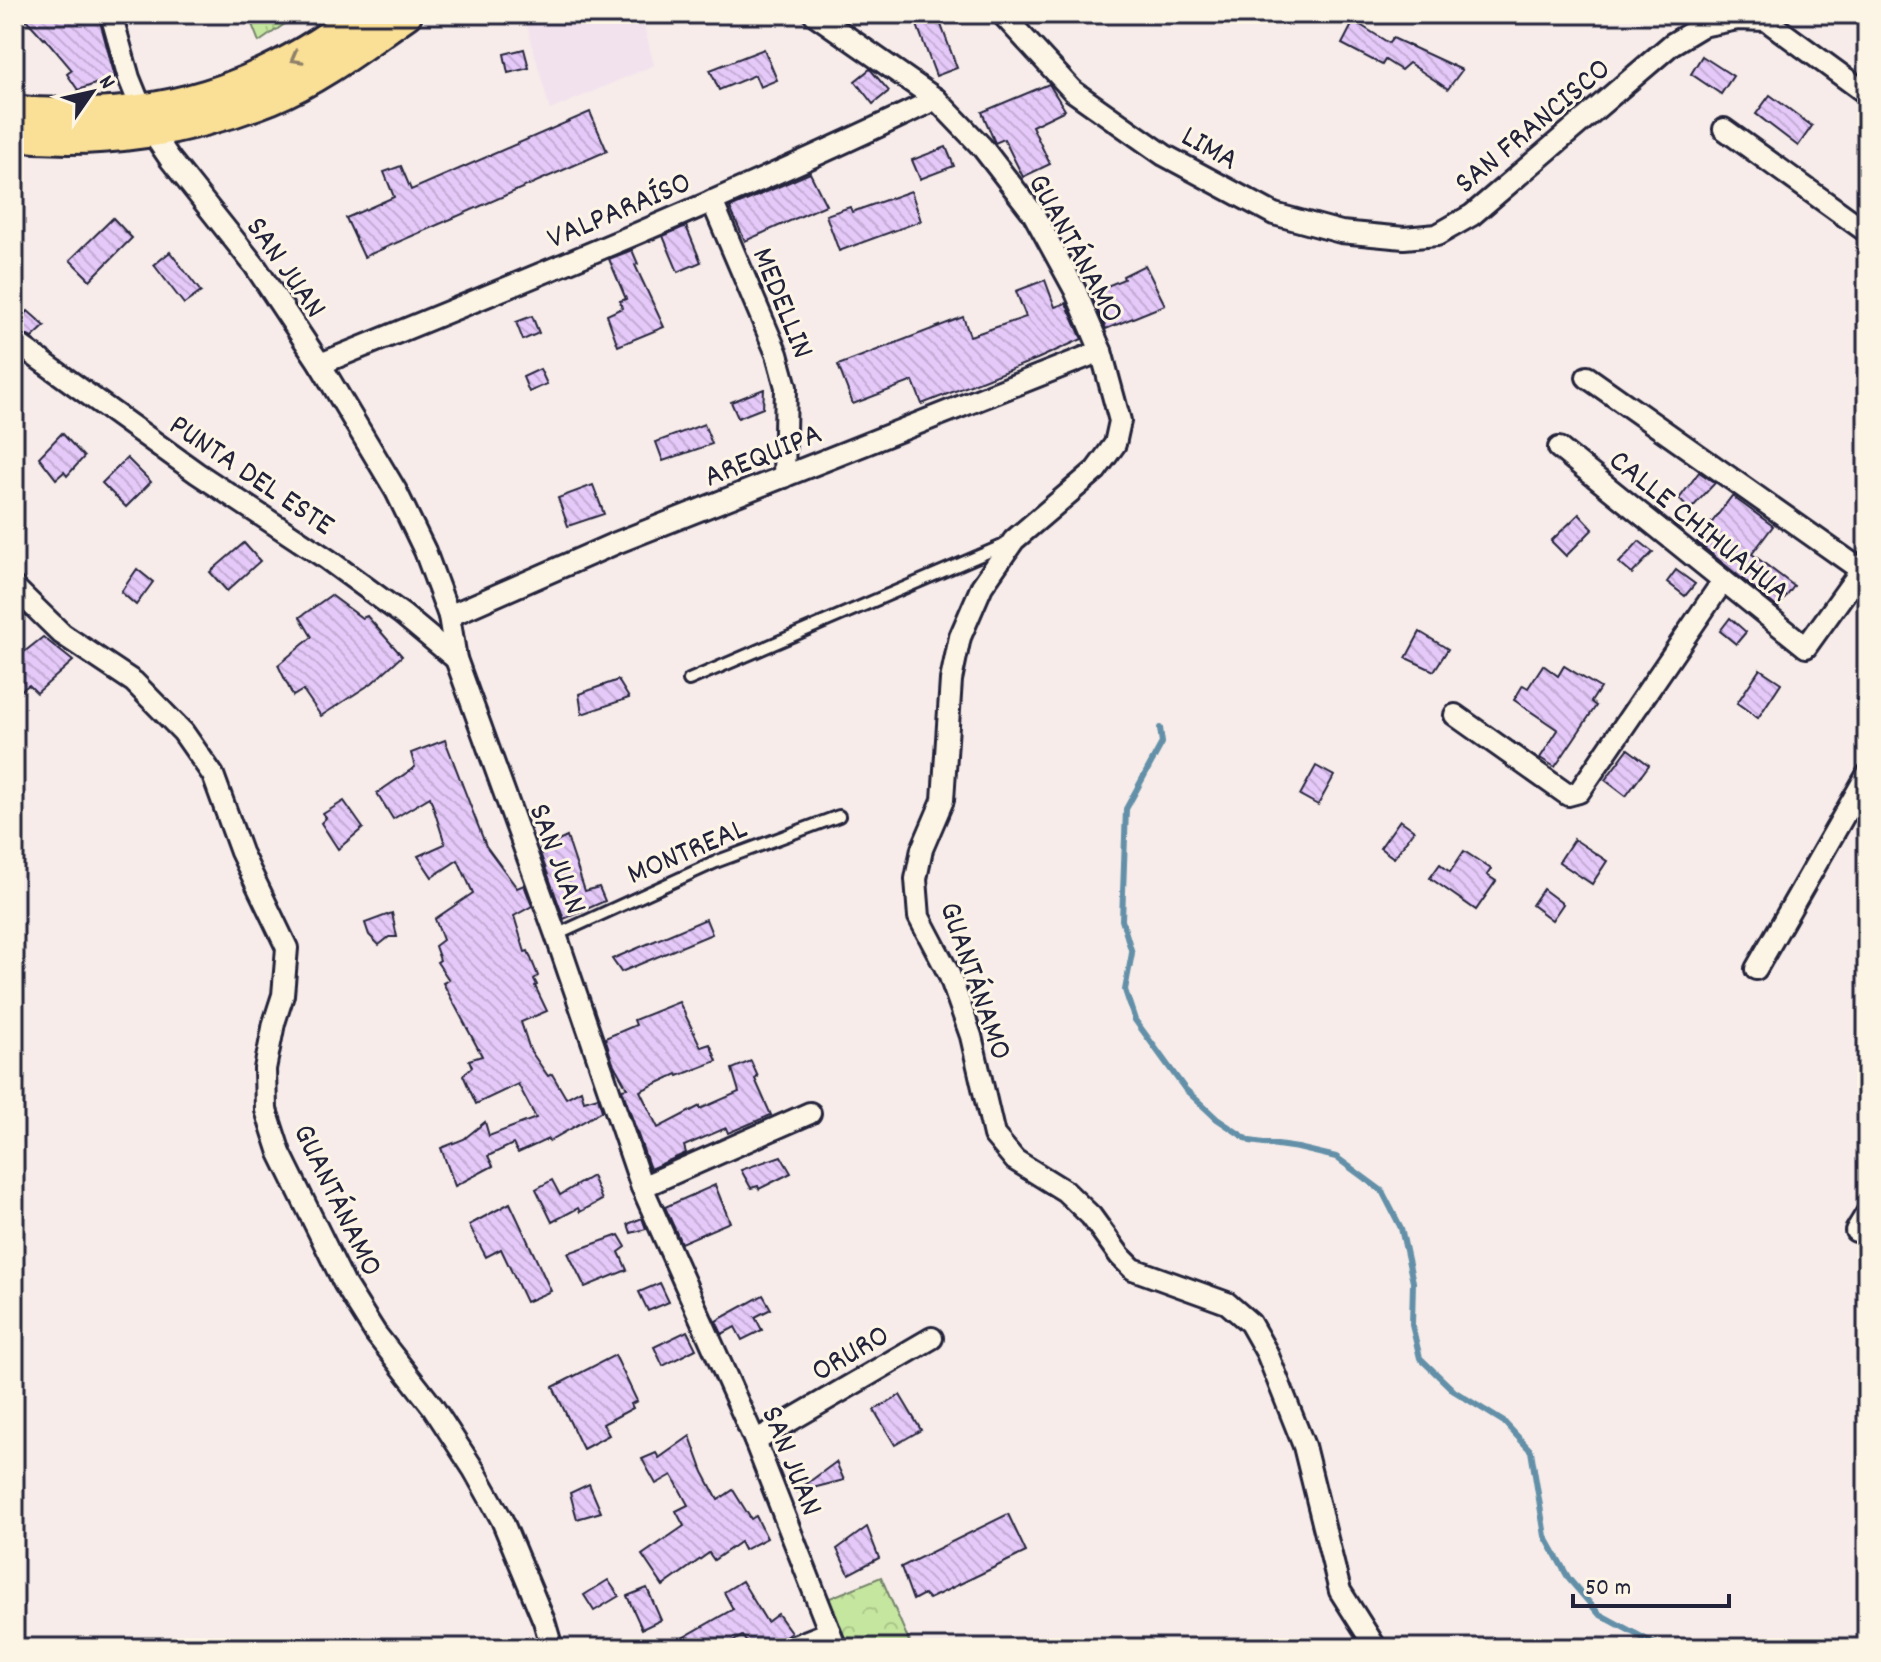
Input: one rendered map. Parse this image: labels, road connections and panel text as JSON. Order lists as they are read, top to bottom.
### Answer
{
  "streets": {
    "street": [
      "SAN FRANCISCO",
      "LIMA",
      "VALPARAÍSO",
      "GUANTÁNAMO",
      "SAN JUAN",
      "MEDELLIN",
      "AREQUIPA",
      "PUNTA DEL ESTE",
      "CALLE CHIHUAHUA",
      "ORURO"
    ],
    "lane": ["MONTREAL"]
  },
  "crossings": [
    ["SAN FRANCISCO", "LIMA"],
    ["VALPARAÍSO", "GUANTÁNAMO"],
    ["VALPARAÍSO", "SAN JUAN"],
    ["VALPARAÍSO", "MEDELLIN"],
    ["GUANTÁNAMO", "AREQUIPA"],
    ["SAN JUAN", "AREQUIPA"],
    ["SAN JUAN", "PUNTA DEL ESTE"],
    ["SAN JUAN", "MONTREAL"],
    ["SAN JUAN", "ORURO"],
    ["MEDELLIN", "AREQUIPA"]
  ],
  "scale_bar": "50 m",
  "north": "top right"
}
